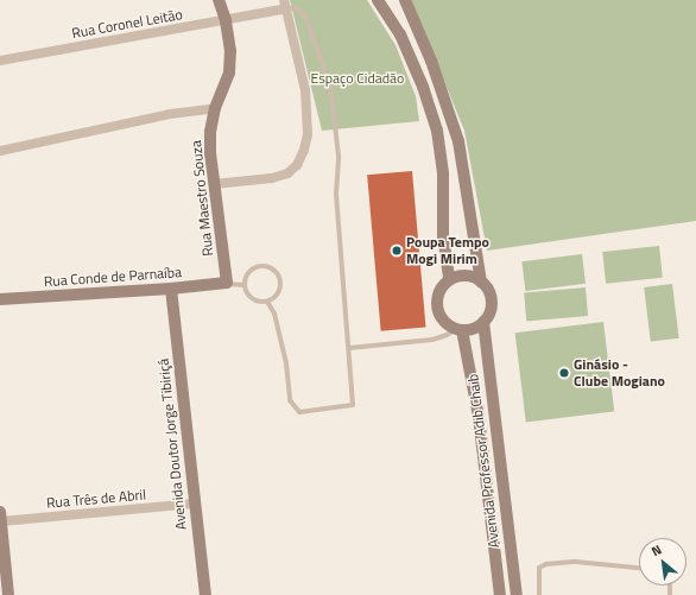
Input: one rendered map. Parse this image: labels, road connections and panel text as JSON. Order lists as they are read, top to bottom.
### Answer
{
  "streets": {
    "main road": [
      "Rua Maestro Souza",
      "Rua Conde de Parnaíba",
      "Avenida Doutor Jorge Tibiriçá",
      "Avenida Professor Adib Chaib"
    ],
    "street": ["Rua Coronel Leitão", "Rua Três de Abril"]
  },
  "crossings": [
    ["Rua Coronel Leitão", "Rua Maestro Souza"],
    ["Rua Maestro Souza", "Rua Conde de Parnaíba"],
    ["Rua Conde de Parnaíba", "Avenida Doutor Jorge Tibiriçá"],
    ["Avenida Doutor Jorge Tibiriçá", "Rua Três de Abril"]
  ],
  "parks": ["Espaço Cidadão"],
  "places": ["Poupa Tempo Mogi Mirim", "Ginásio - Clube Mogiano"],
  "north": "top left"
}
